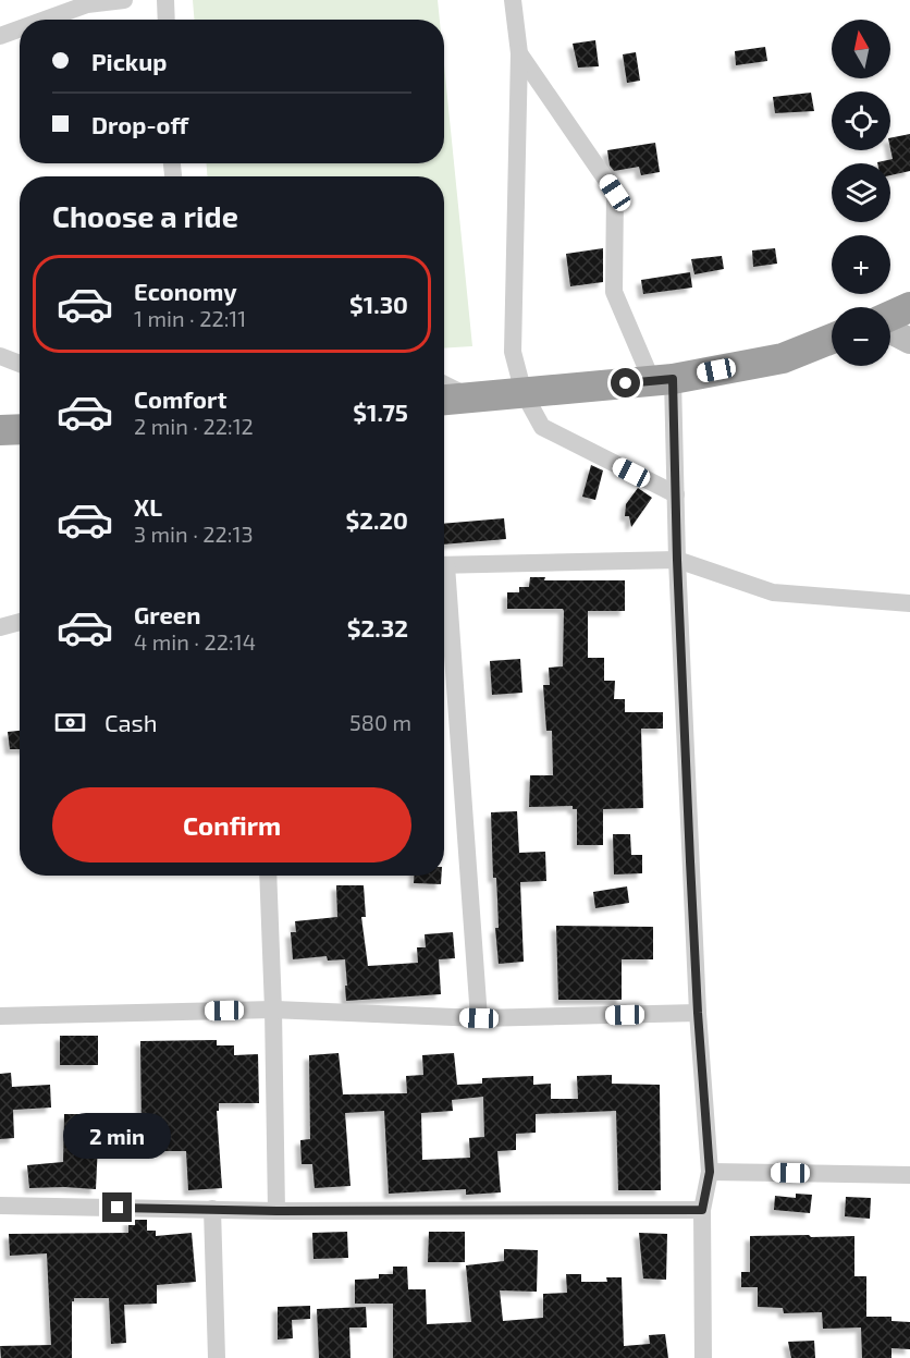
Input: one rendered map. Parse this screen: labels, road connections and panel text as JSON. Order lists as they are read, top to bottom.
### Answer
{
  "north": "top",
  "page": {
    "map_buttons": ["+", "−"],
    "banner": ["Pickup", "Drop-off"],
    "heading": "Choose a ride",
    "list": [
      {
        "name": "Economy",
        "note": "1 min · 22:11",
        "value": "$1.30"
      },
      {
        "name": "Comfort",
        "note": "2 min · 22:12",
        "value": "$1.75"
      },
      {
        "name": "XL",
        "note": "3 min · 22:13",
        "value": "$2.20"
      },
      {
        "name": "Green",
        "note": "4 min · 22:14",
        "value": "$2.32"
      }
    ],
    "pay": ["Cash", "580 m"],
    "buttons": "Confirm",
    "bubble": "2 min"
  }
}
